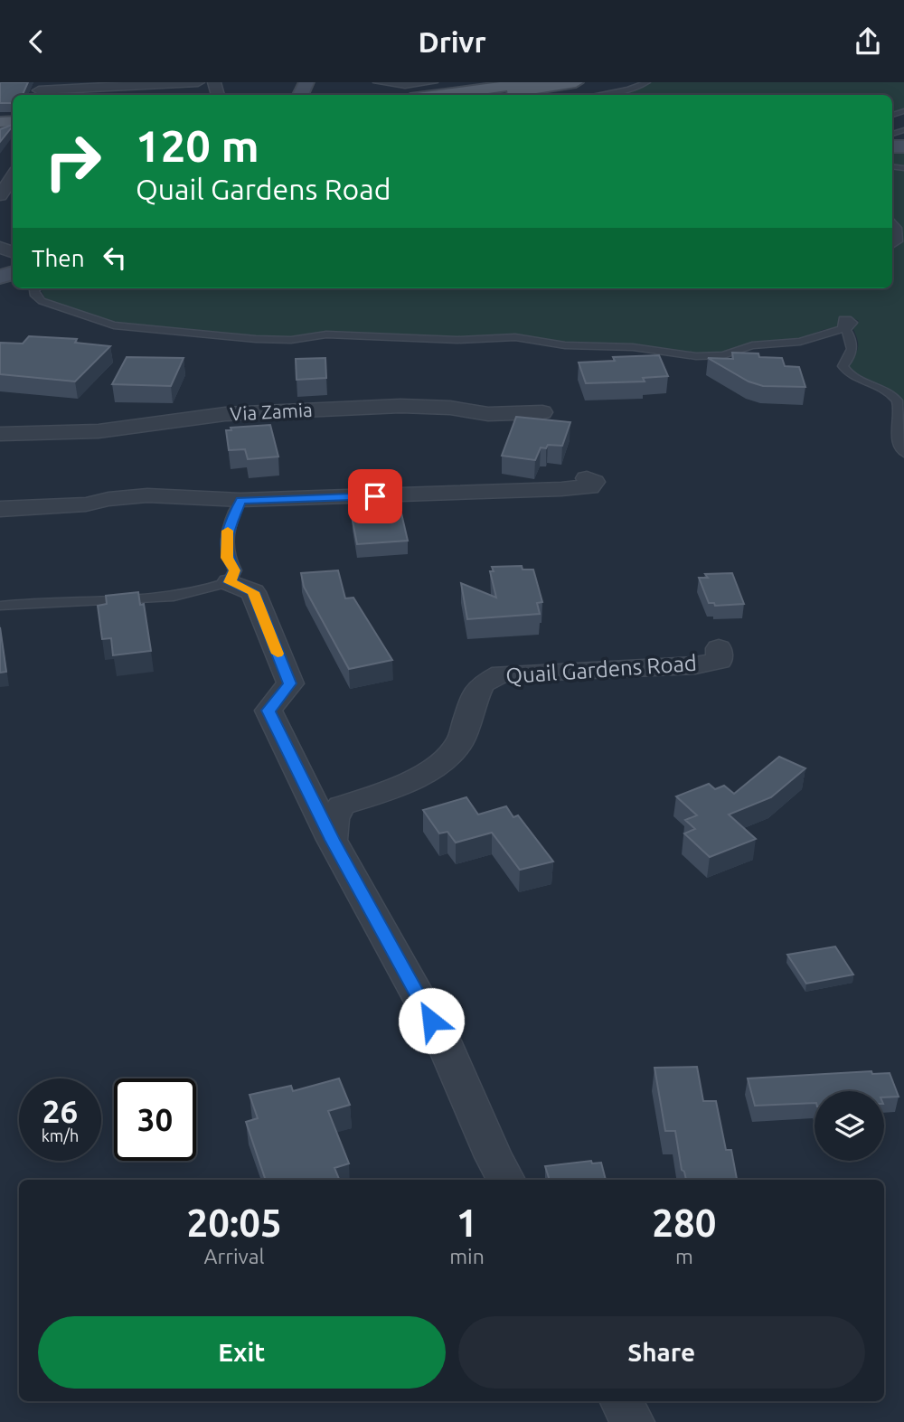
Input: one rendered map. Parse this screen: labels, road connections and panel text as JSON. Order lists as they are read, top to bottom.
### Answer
{
  "streets": {
    "street": ["Via Zamia", "Quail Gardens Road"]
  },
  "page": {
    "header": "Drivr",
    "turn": ["120 m", "Quail Gardens Road"],
    "then": "Then",
    "speed": "26 km/h",
    "limit": "30",
    "eta": [
      "20:05",
      "Arrival",
      "1",
      "min",
      "280",
      "m"
    ],
    "buttons": ["Exit", "Share"]
  }
}
